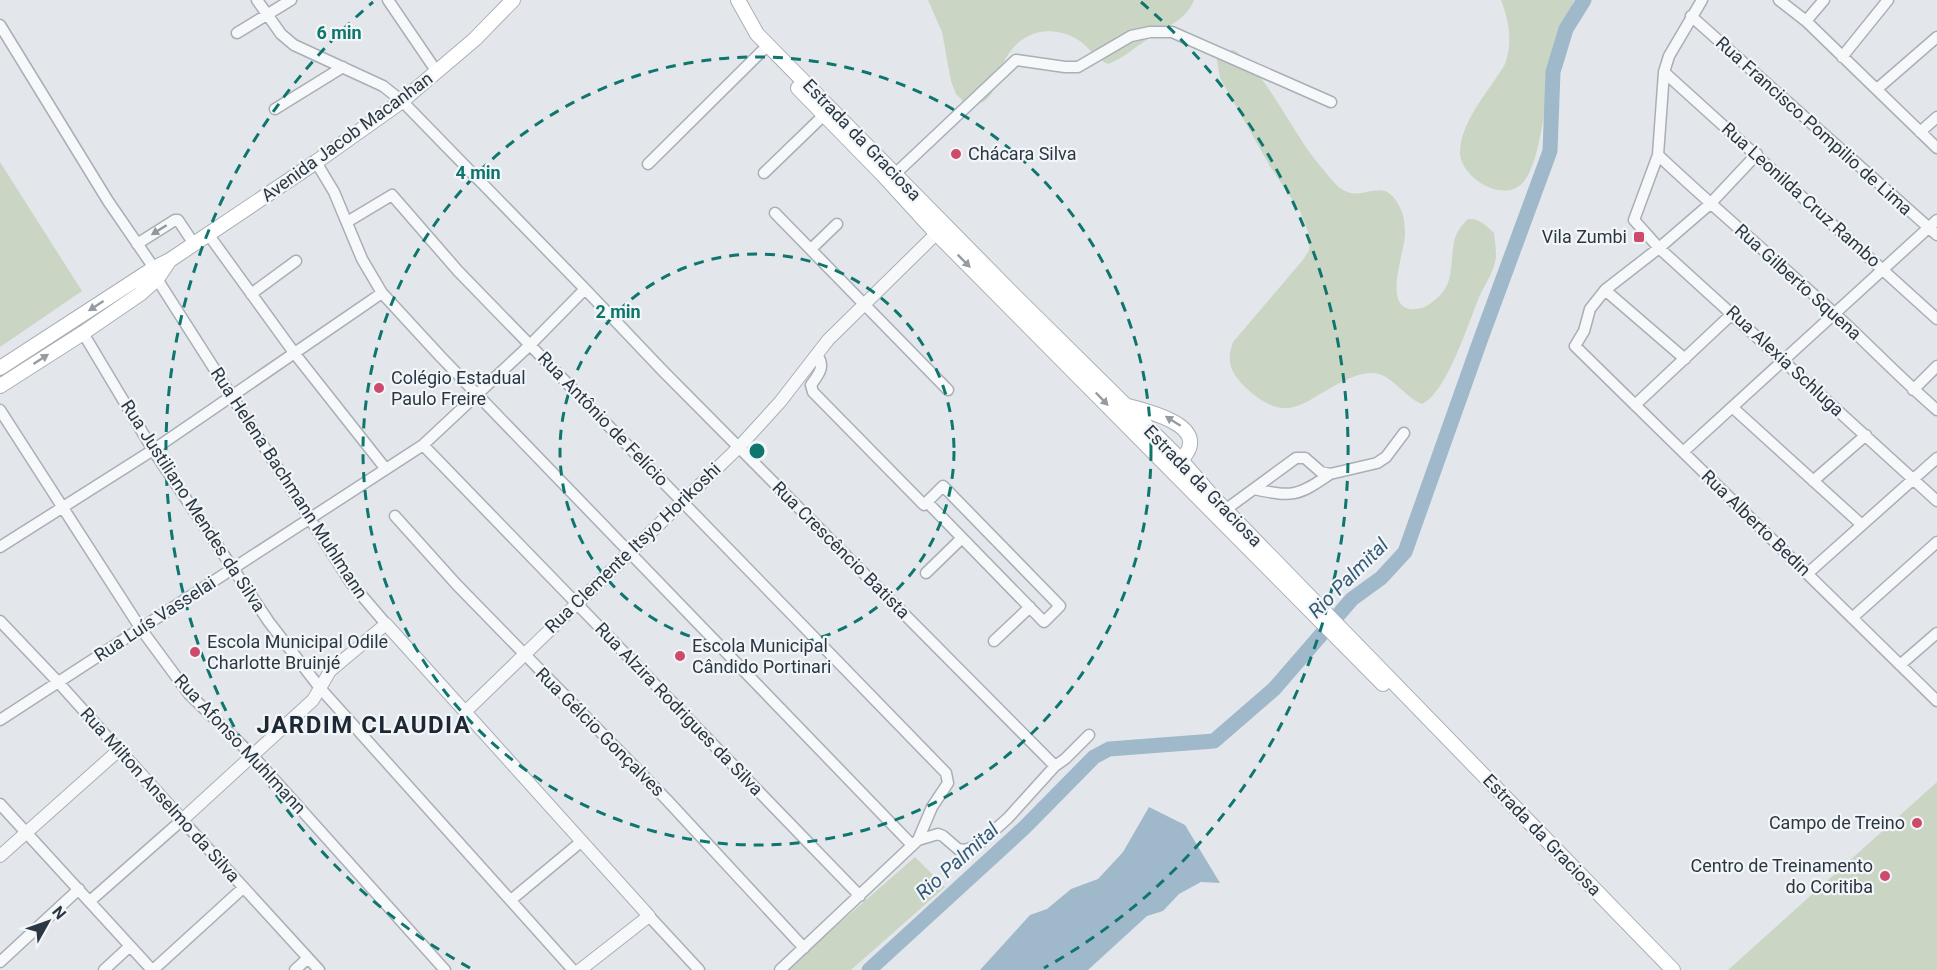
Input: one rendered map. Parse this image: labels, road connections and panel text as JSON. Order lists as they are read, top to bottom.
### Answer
{
  "streets": {
    "main road": ["Avenida Jacob Macanhan", "Estrada da Graciosa"],
    "street": [
      "Rua Francisco Pompilio de Lima",
      "Rua Leonilda Cruz Rambo",
      "Rua Gilberto Squena",
      "Rua Alexia Schluga",
      "Rua Antônio de Felício",
      "Rua Helena Bachmann Muhlmann",
      "Rua Justiliano Mendes da Silva",
      "Rua Alberto Bedin",
      "Rua Clemente Itsyo Horikoshi",
      "Rua Crescêncio Batista",
      "Rua Luís Vasselai",
      "Rua Alzira Rodrigues da Silva",
      "Rua Gélcio Gonçalves",
      "Rua Afonso Muhlmann",
      "Rua Milton Anselmo da Silva"
    ]
  },
  "crossings": [
    ["Avenida Jacob Macanhan", "Rua Helena Bachmann Muhlmann"],
    ["Avenida Jacob Macanhan", "Rua Justiliano Mendes da Silva"],
    ["Avenida Jacob Macanhan", "Rua Crescêncio Batista"],
    ["Estrada da Graciosa", "Rua Clemente Itsyo Horikoshi"],
    ["Rua Gilberto Squena", "Rua Alexia Schluga"],
    ["Rua Antônio de Felício", "Rua Clemente Itsyo Horikoshi"],
    ["Rua Antônio de Felício", "Rua Luís Vasselai"],
    ["Rua Helena Bachmann Muhlmann", "Rua Clemente Itsyo Horikoshi"],
    ["Rua Helena Bachmann Muhlmann", "Rua Luís Vasselai"],
    ["Rua Justiliano Mendes da Silva", "Rua Luís Vasselai"],
    ["Rua Clemente Itsyo Horikoshi", "Rua Crescêncio Batista"],
    ["Rua Clemente Itsyo Horikoshi", "Rua Alzira Rodrigues da Silva"],
    ["Rua Clemente Itsyo Horikoshi", "Rua Gélcio Gonçalves"],
    ["Rua Crescêncio Batista", "Rua Luís Vasselai"],
    ["Rua Luís Vasselai", "Rua Alzira Rodrigues da Silva"],
    ["Rua Luís Vasselai", "Rua Afonso Muhlmann"],
    ["Rua Luís Vasselai", "Rua Milton Anselmo da Silva"]
  ],
  "districts": ["JARDIM CLAUDIA"],
  "water": ["Rio Palmital"],
  "places": {
    "other": [
      "Chácara Silva",
      "Colégio Estadual Paulo Freire",
      "Escola Municipal Odile Charlotte Bruinjé",
      "Escola Municipal Cândido Portinari",
      "Campo de Treino",
      "Centro de Treinamento do Coritiba"
    ],
    "transit": ["Vila Zumbi"]
  },
  "north": "top right",
  "rings": ["6 min", "4 min", "2 min"]
}
